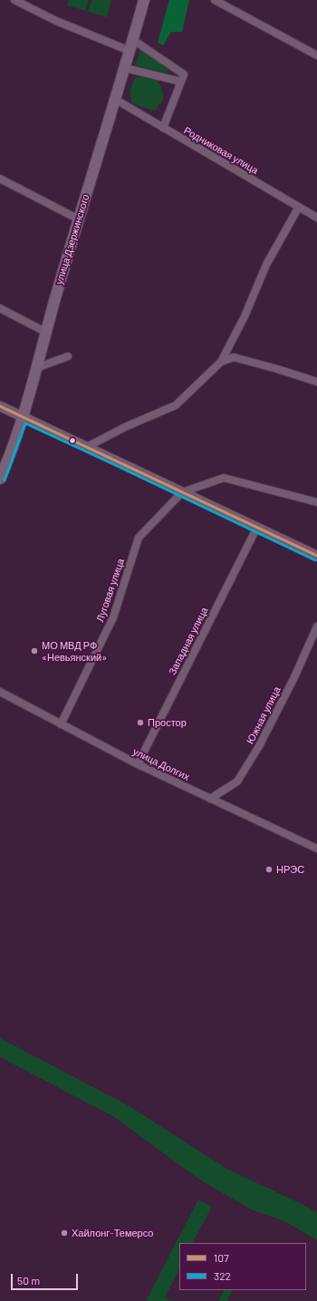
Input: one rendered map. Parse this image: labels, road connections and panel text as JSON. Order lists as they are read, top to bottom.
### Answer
{
  "streets": {
    "main road": ["улица Дзержинского"],
    "street": [
      "Родниковая улица",
      "Луговая улица",
      "Западная улица",
      "Южная улица",
      "улица Долгих"
    ]
  },
  "crossings": [
    ["Родниковая улица", "улица Дзержинского"],
    ["Луговая улица", "улица Долгих"],
    ["Западная улица", "улица Долгих"],
    ["Южная улица", "улица Долгих"]
  ],
  "places": [
    "МО МВД РФ «Невьянский»",
    "Простор",
    "НРЭС",
    "Хайлонг-Темерсо"
  ],
  "lines": ["transit line 107", "transit line 322"],
  "legend": ["107", "322"],
  "scale_bar": "50 m"
}
